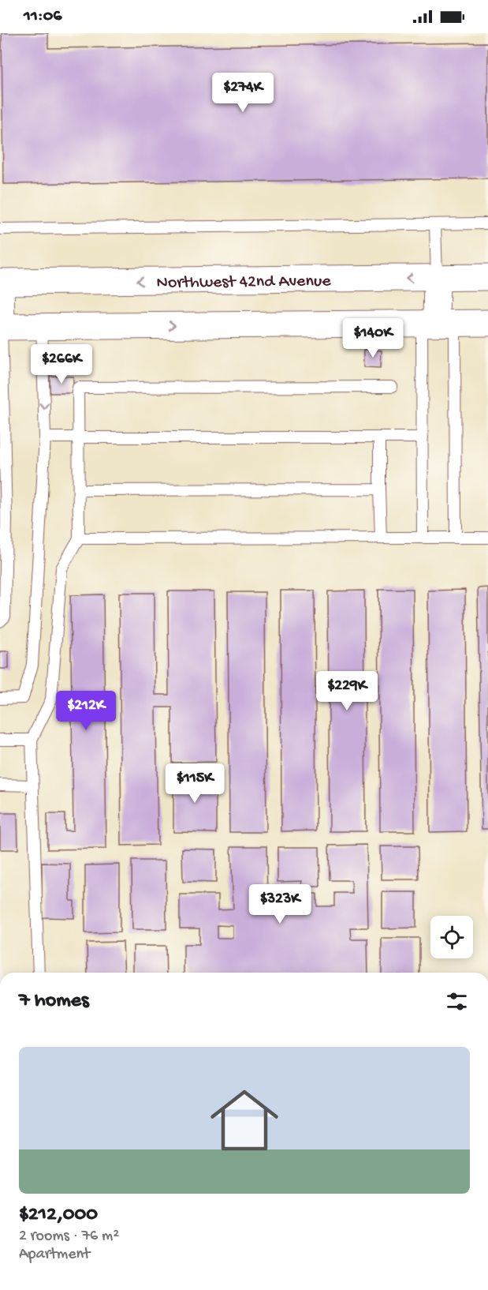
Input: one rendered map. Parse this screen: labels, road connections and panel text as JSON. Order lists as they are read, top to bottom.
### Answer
{
  "streets": {
    "main road": ["Northwest 42nd Avenue"]
  },
  "page": {
    "status": "11:06",
    "price": [
      "$274K",
      "$140K",
      "$266K",
      "$229K",
      "$212K",
      "$115K",
      "$323K"
    ],
    "heading": "7 homes",
    "list": [
      {
        "name": "$212,000",
        "note": "2 rooms · 76 m² · Apartment"
      }
    ]
  }
}
